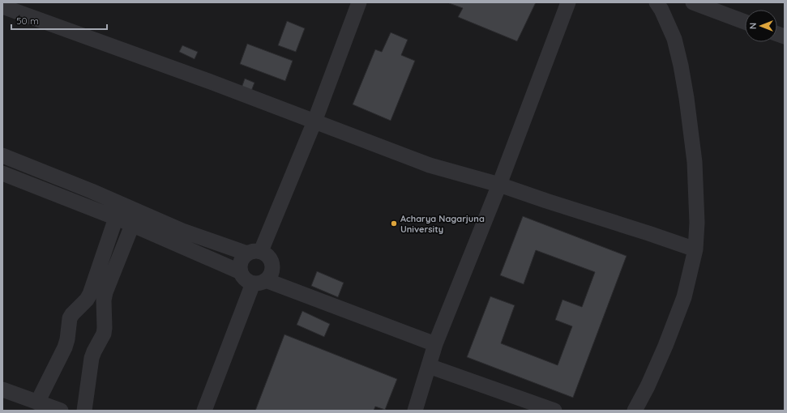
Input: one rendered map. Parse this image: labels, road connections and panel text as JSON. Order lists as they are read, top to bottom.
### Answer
{
  "places": ["Acharya Nagarjuna University"],
  "scale_bar": "50 m",
  "north": "left"
}
